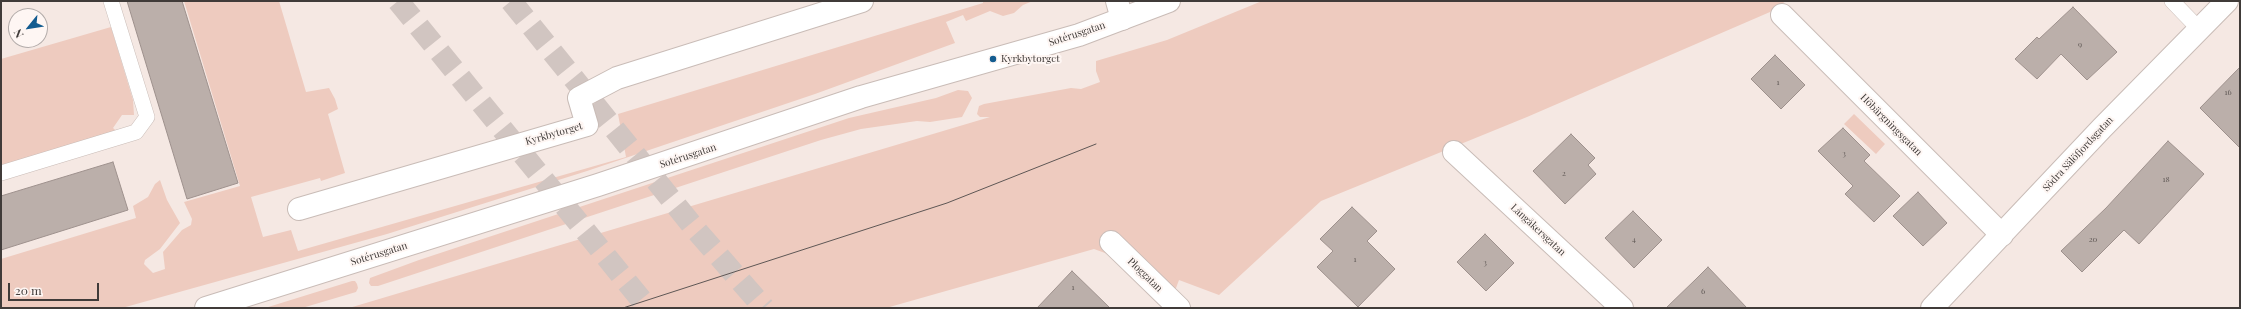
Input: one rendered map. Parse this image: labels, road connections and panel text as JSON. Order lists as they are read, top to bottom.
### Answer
{
  "streets": {
    "street": [
      "Sotérusgatan",
      "Höbärgningsgatan",
      "Kyrkbytorget",
      "Södra Sälöfjordsgatan",
      "Långåkersgatan",
      "Ploggatan"
    ]
  },
  "crossings": [
    ["Höbärgningsgatan", "Södra Sälöfjordsgatan"]
  ],
  "places": ["Kyrkbytorget"],
  "house_numbers": [
    "9",
    "1",
    "16",
    "3",
    "2",
    "18",
    "4",
    "20",
    "1",
    "3",
    "1",
    "6"
  ],
  "scale_bar": "20 m",
  "north": "bottom left"
}
